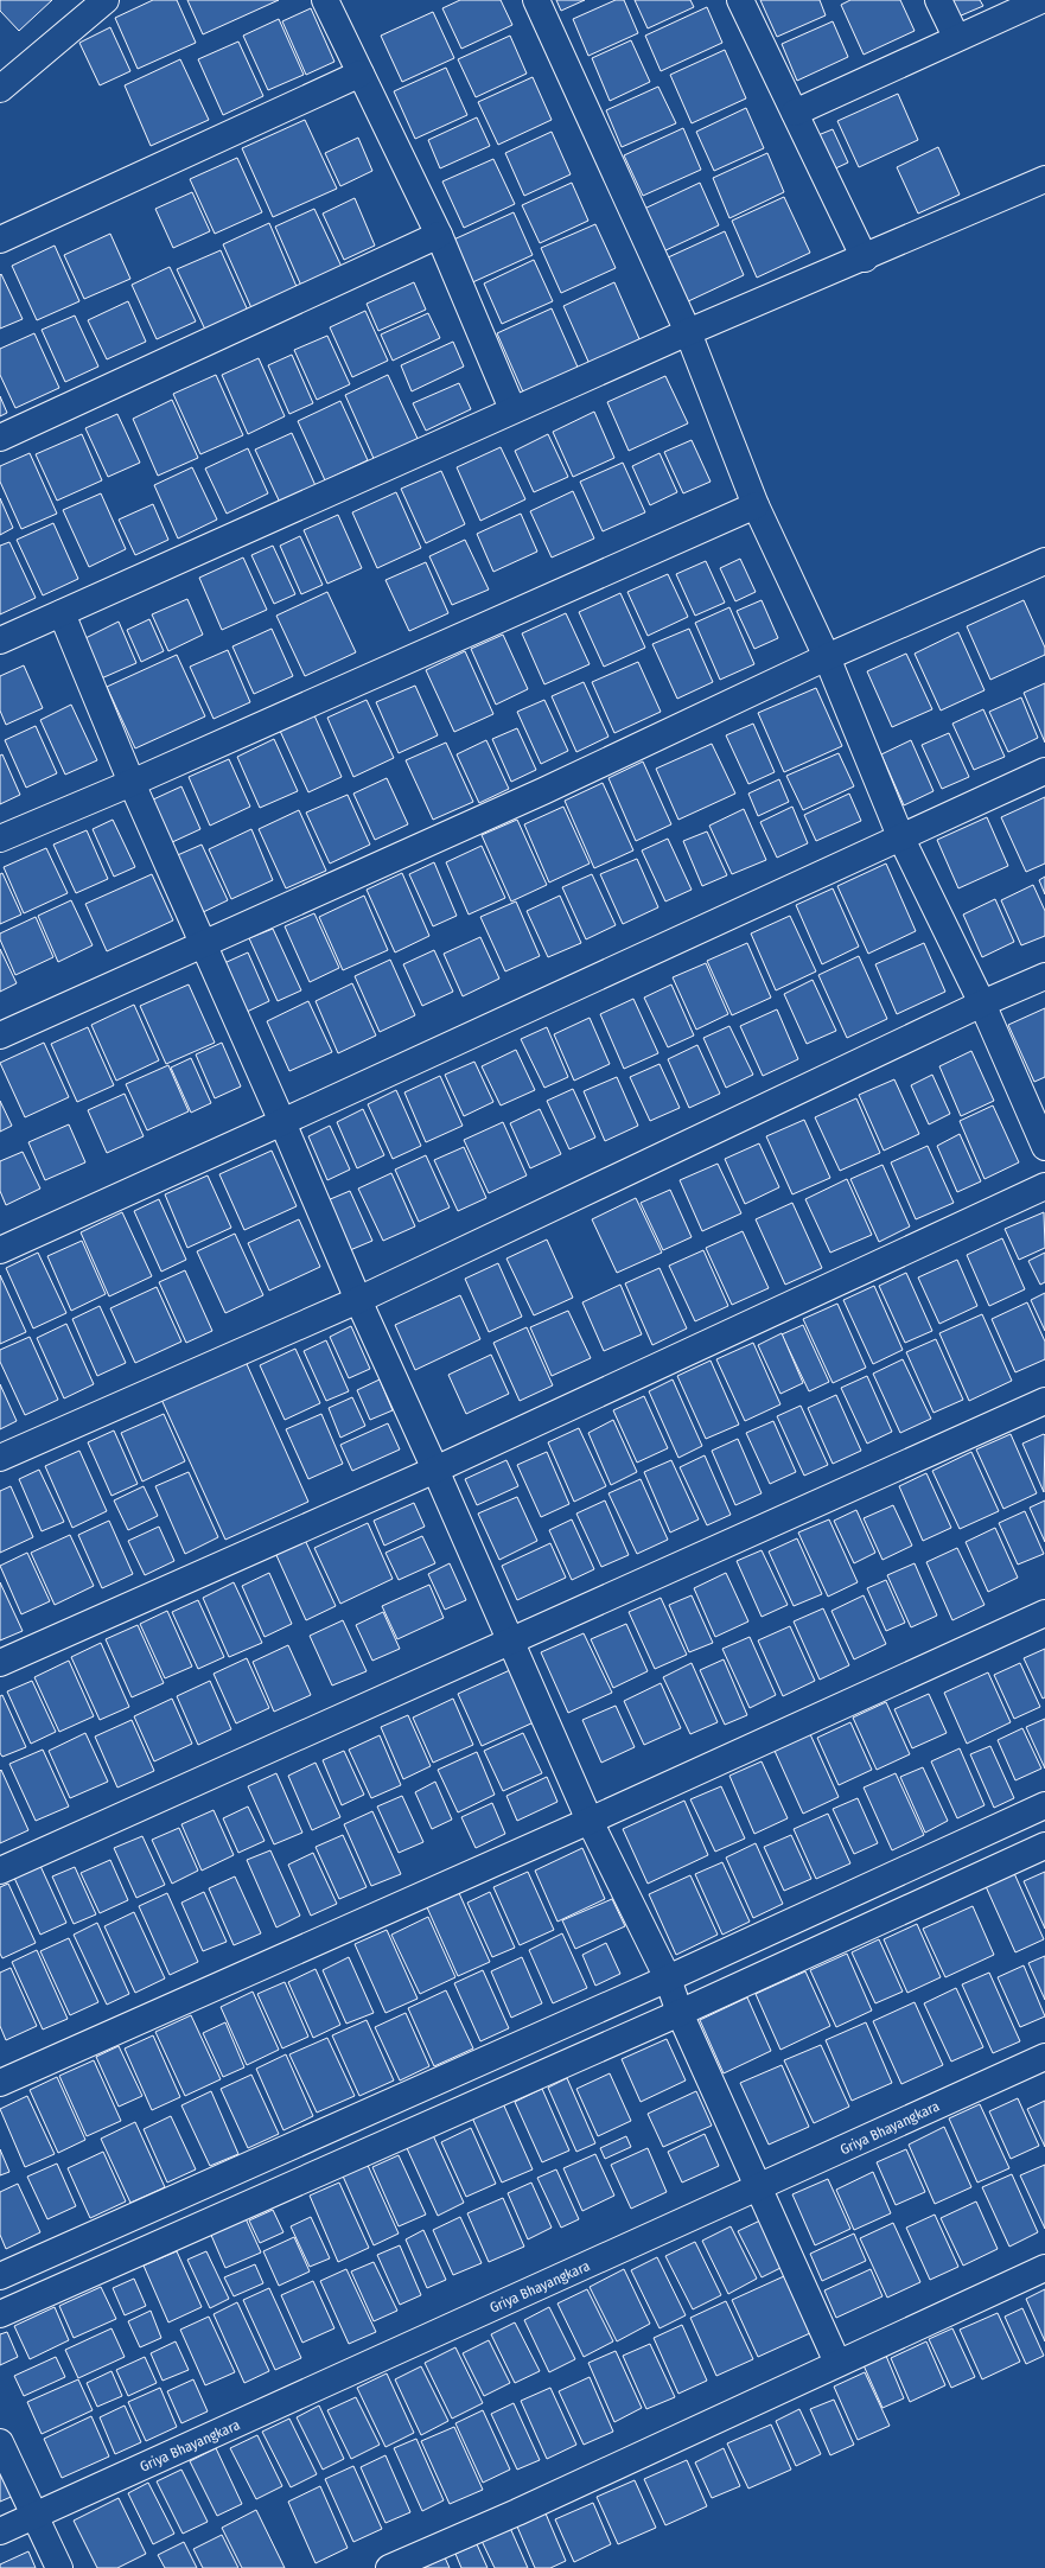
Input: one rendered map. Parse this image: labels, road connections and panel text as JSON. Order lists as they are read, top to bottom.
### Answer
{
  "streets": {
    "street": ["Griya Bhayangkara"]
  }
}
